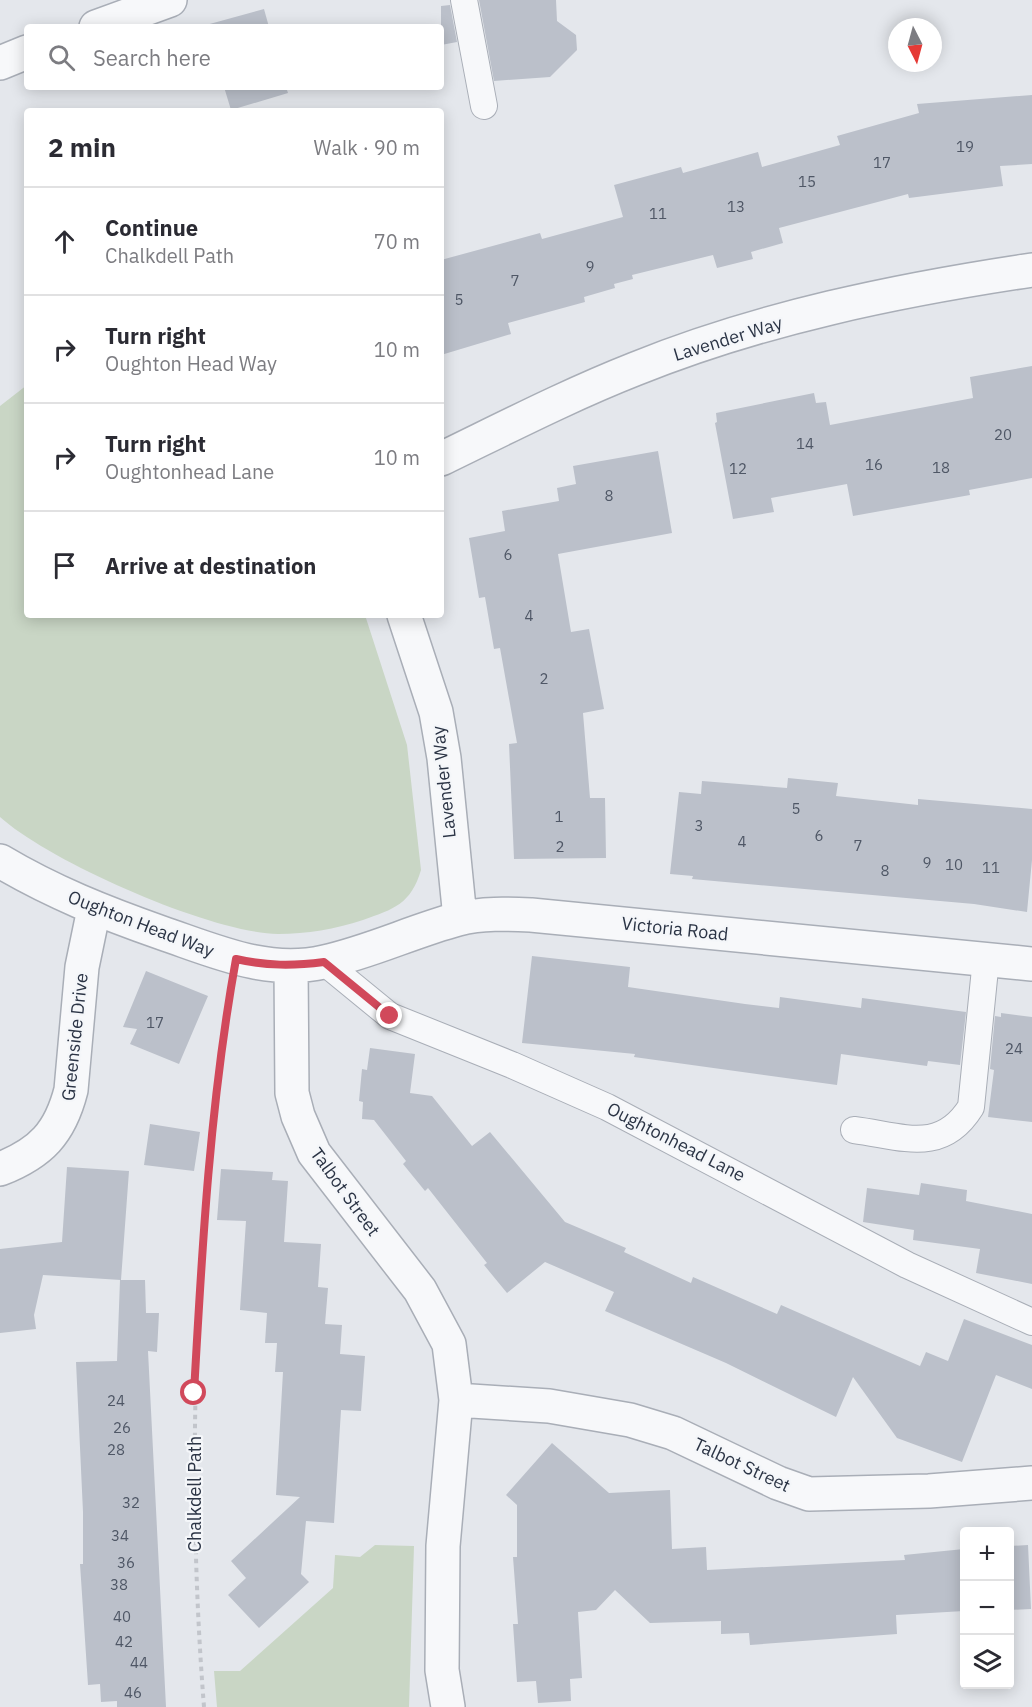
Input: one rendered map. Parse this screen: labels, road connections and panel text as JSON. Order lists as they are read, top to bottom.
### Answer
{
  "streets": {
    "street": [
      "Lavender Way",
      "Oughton Head Way",
      "Victoria Road",
      "Greenside Drive",
      "Talbot Street"
    ],
    "lane": ["Oughtonhead Lane"],
    "path": ["Chalkdell Path"]
  },
  "crossings": [
    ["Lavender Way", "Victoria Road"],
    ["Oughton Head Way", "Victoria Road"],
    ["Oughton Head Way", "Greenside Drive"],
    ["Oughton Head Way", "Oughtonhead Lane"],
    ["Oughton Head Way", "Talbot Street"],
    ["Oughton Head Way", "Chalkdell Path"],
    ["Victoria Road", "Oughtonhead Lane"]
  ],
  "house_numbers": [
    "19",
    "17",
    "15",
    "13",
    "11",
    "9",
    "7",
    "5",
    "20",
    "14",
    "16",
    "18",
    "12",
    "8",
    "6",
    "4",
    "2",
    "5",
    "1",
    "3",
    "6",
    "4",
    "7",
    "2",
    "9",
    "10",
    "11",
    "8",
    "17",
    "24",
    "24",
    "26",
    "28",
    "32",
    "34",
    "36",
    "38",
    "40",
    "42",
    "44",
    "46"
  ],
  "north": "bottom",
  "page": {
    "search": "Search here",
    "heading": ["2 min", "Walk · 90 m"],
    "list": [
      ["Continue", "Chalkdell Path", "70 m"],
      ["Turn right", "Oughton Head Way", "10 m"],
      ["Turn right", "Oughtonhead Lane", "10 m"],
      "Arrive at destination"
    ],
    "map_buttons": ["+", "−"]
  }
}
